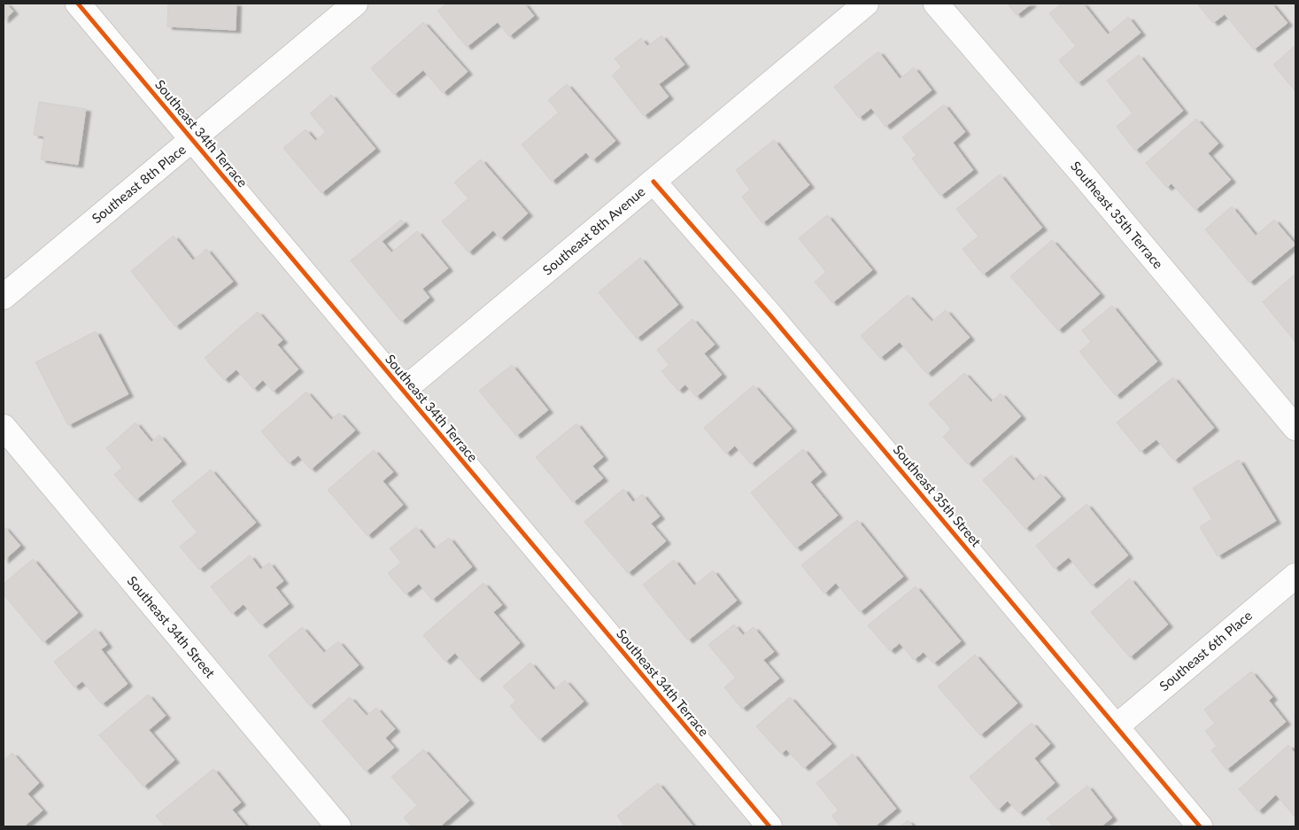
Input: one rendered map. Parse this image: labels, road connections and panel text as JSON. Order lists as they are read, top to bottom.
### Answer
{
  "streets": {
    "street": [
      "Southeast 34th Terrace",
      "Southeast 8th Place",
      "Southeast 35th Terrace",
      "Southeast 8th Avenue",
      "Southeast 35th Street",
      "Southeast 34th Street",
      "Southeast 6th Place"
    ]
  },
  "crossings": [
    ["Southeast 34th Terrace", "Southeast 8th Place"],
    ["Southeast 34th Terrace", "Southeast 8th Avenue"],
    ["Southeast 8th Avenue", "Southeast 35th Street"],
    ["Southeast 35th Street", "Southeast 6th Place"]
  ]
}
